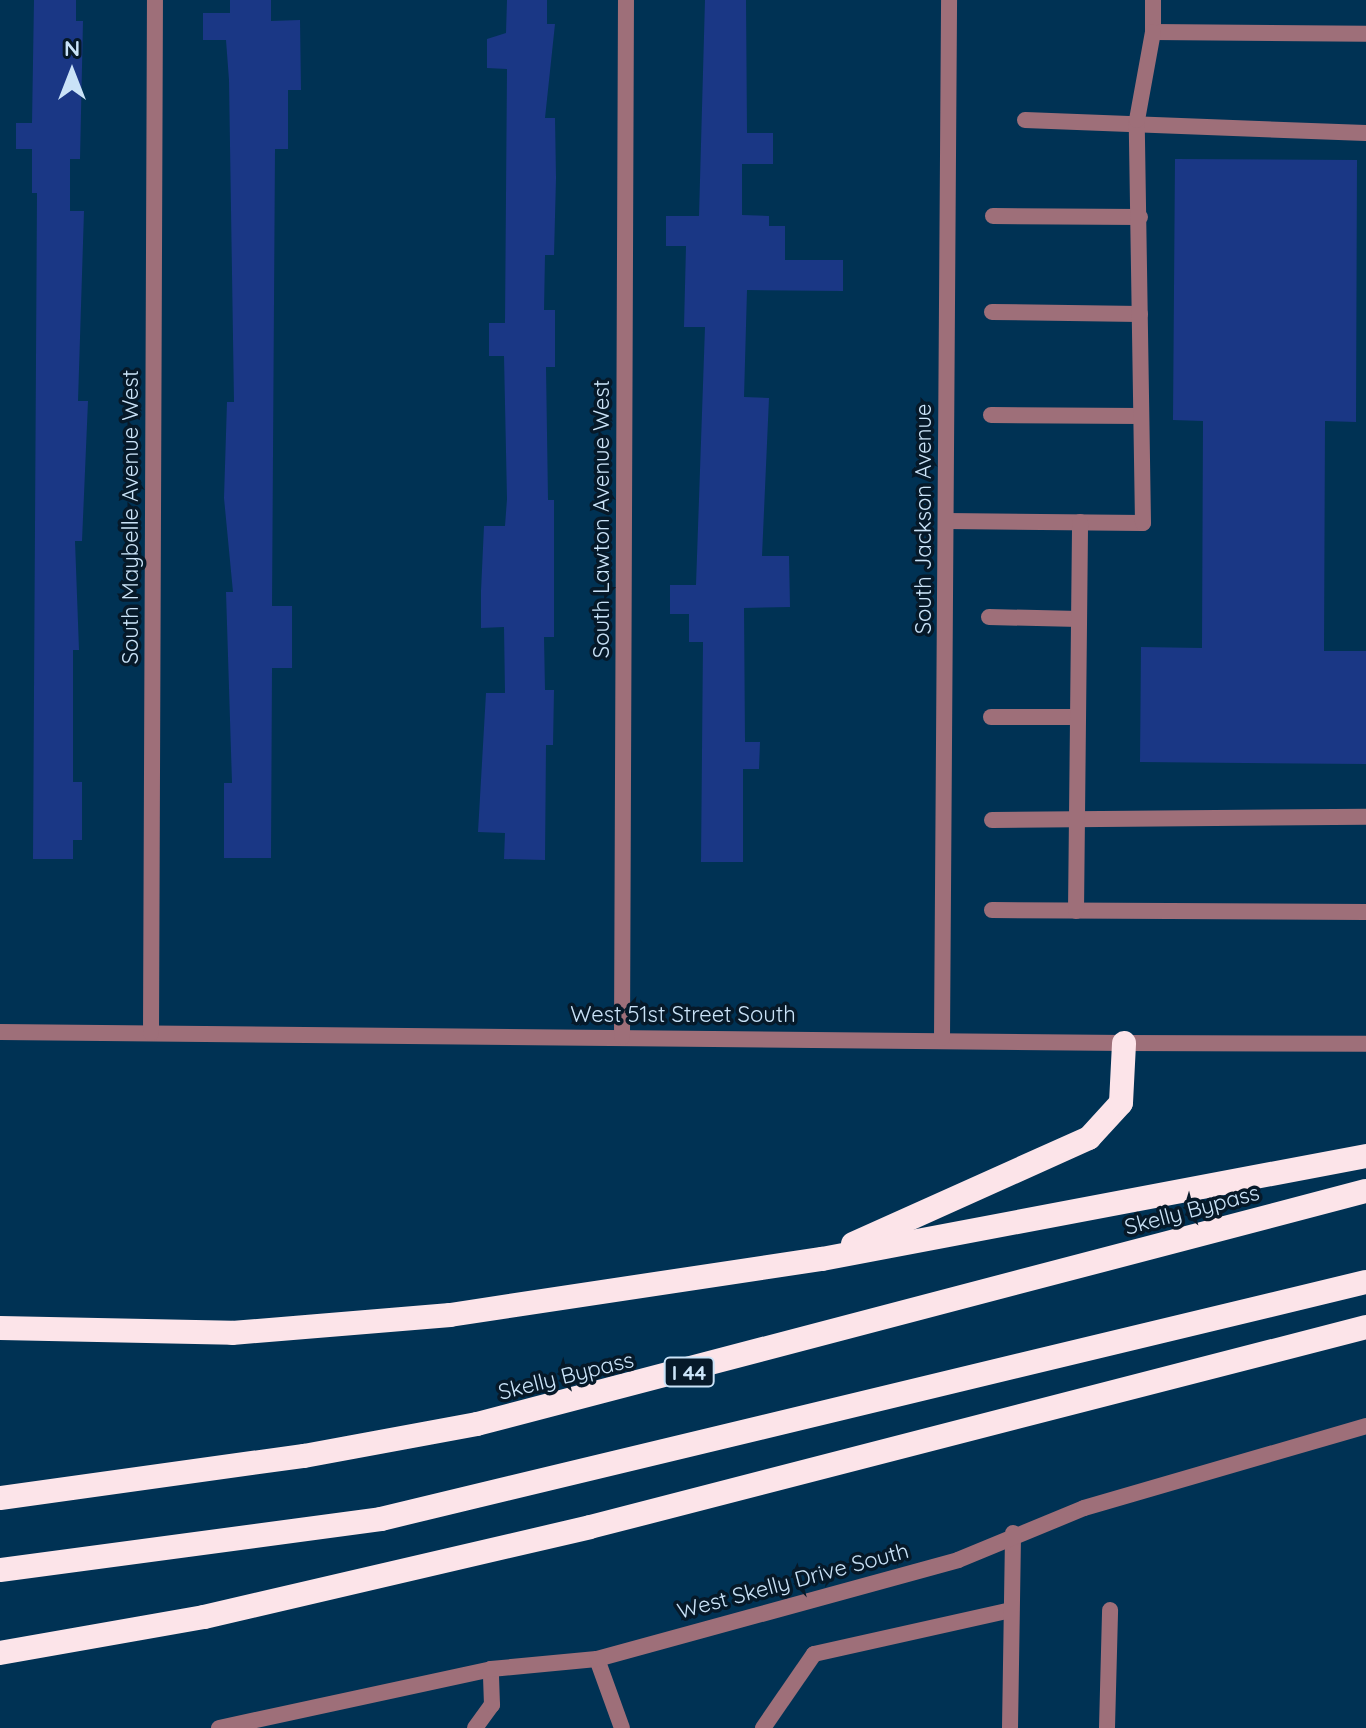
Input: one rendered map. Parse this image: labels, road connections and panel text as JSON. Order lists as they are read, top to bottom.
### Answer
{
  "streets": {
    "highway": ["Skelly Bypass", "I 44"],
    "street": [
      "South Maybelle Avenue West",
      "South Lawton Avenue West",
      "South Jackson Avenue",
      "West 51st Street South",
      "West Skelly Drive South"
    ]
  },
  "crossings": [
    ["South Maybelle Avenue West", "West 51st Street South"],
    ["South Lawton Avenue West", "West 51st Street South"],
    ["South Jackson Avenue", "West 51st Street South"]
  ],
  "north": "top"
}
